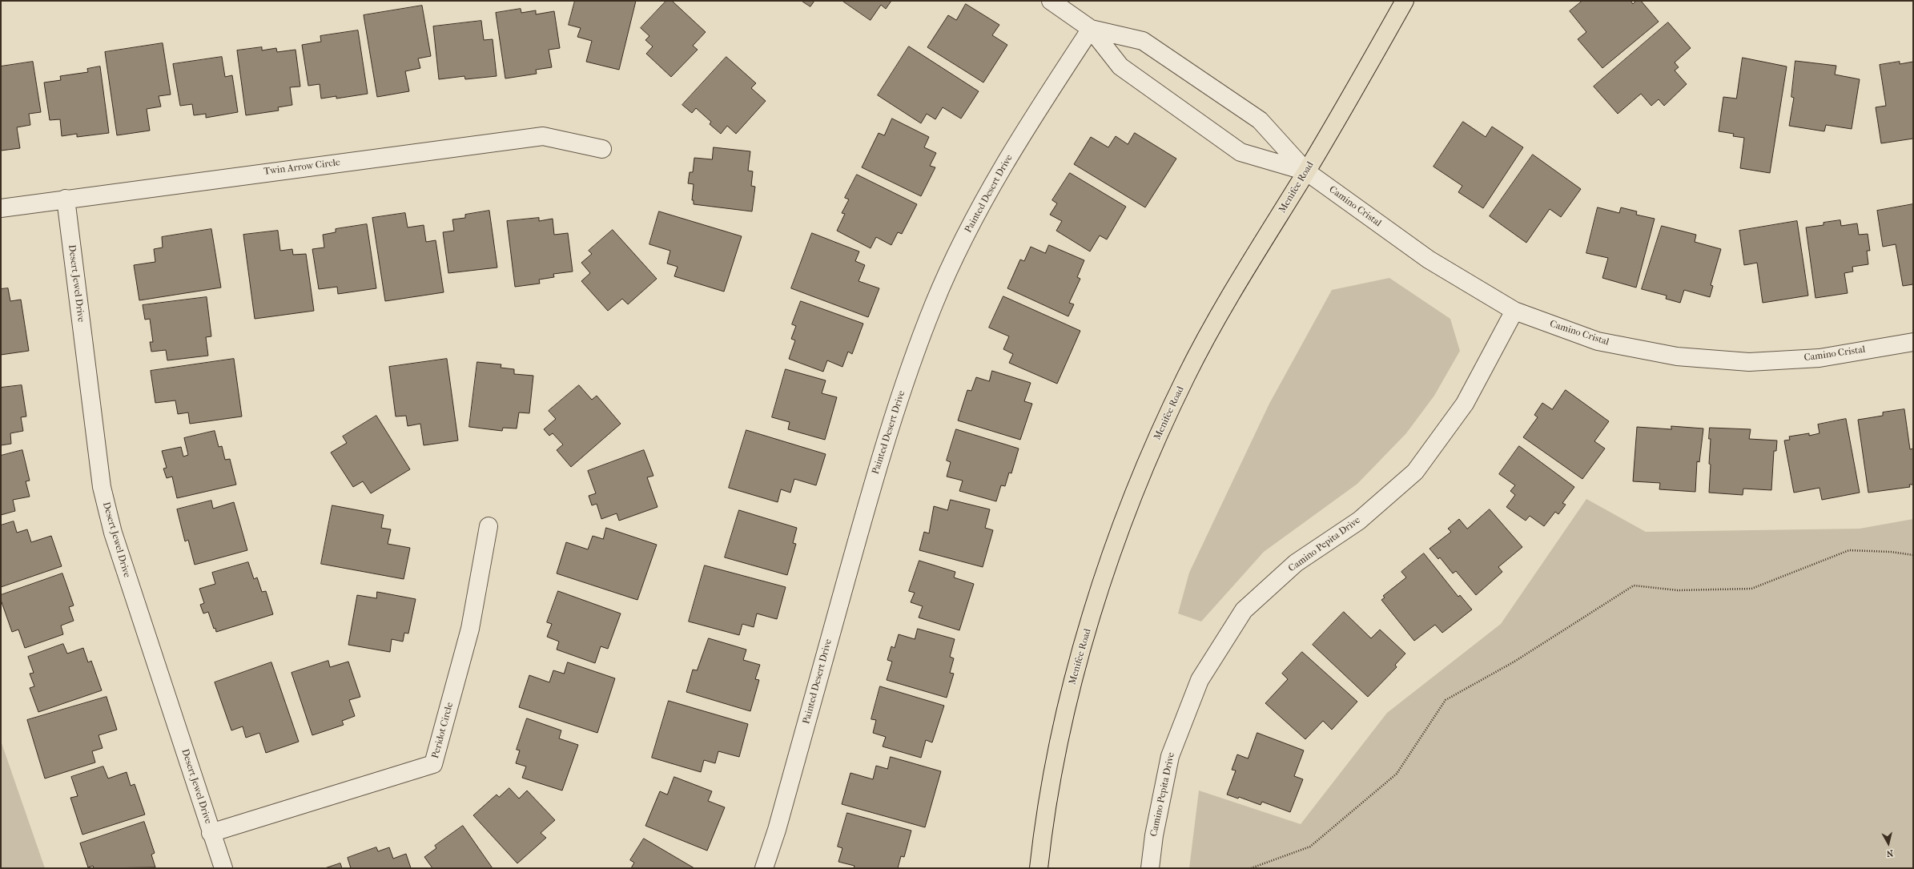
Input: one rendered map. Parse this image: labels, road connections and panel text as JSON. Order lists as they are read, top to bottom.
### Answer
{
  "streets": {
    "main road": ["Menifee Road"],
    "street": [
      "Twin Arrow Circle",
      "Painted Desert Drive",
      "Camino Cristal",
      "Desert Jewel Drive",
      "Camino Pepita Drive",
      "Peridot Circle"
    ]
  },
  "crossings": [
    ["Twin Arrow Circle", "Desert Jewel Drive"],
    ["Menifee Road", "Camino Cristal"],
    ["Painted Desert Drive", "Camino Cristal"],
    ["Camino Cristal", "Camino Pepita Drive"],
    ["Desert Jewel Drive", "Peridot Circle"]
  ],
  "north": "bottom"
}
